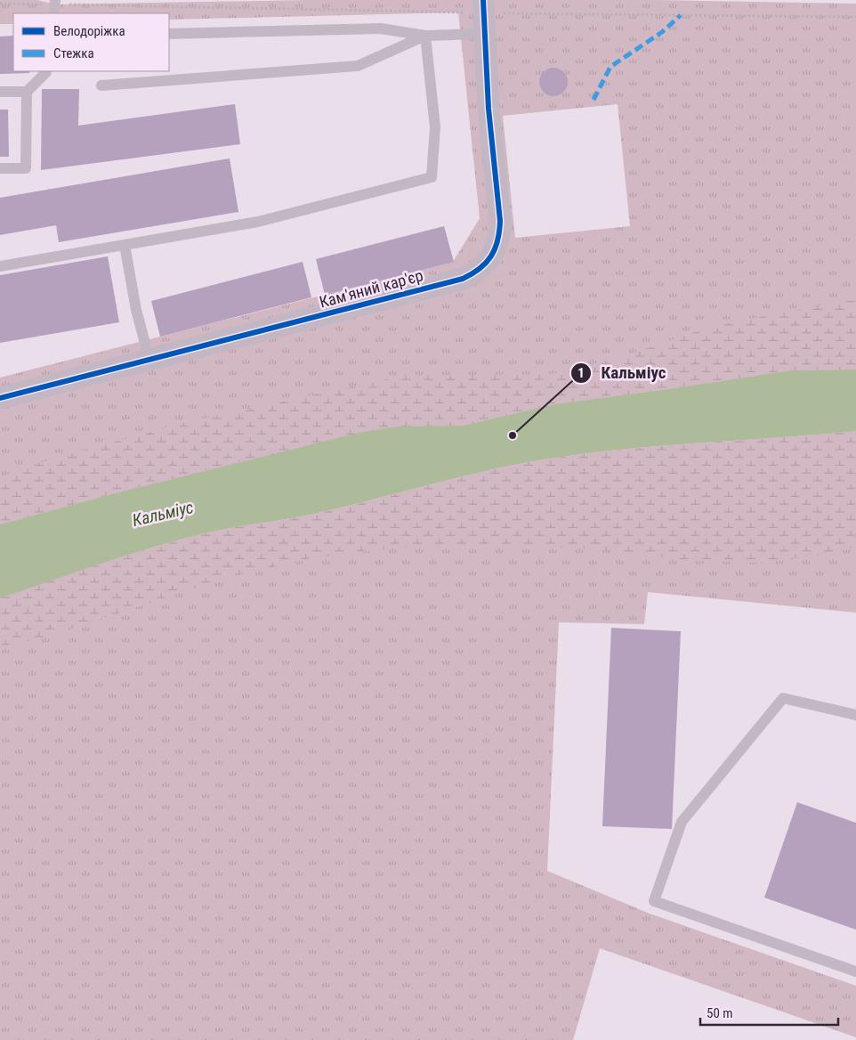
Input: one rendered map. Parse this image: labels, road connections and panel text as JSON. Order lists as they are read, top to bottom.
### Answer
{
  "streets": {
    "street": ["Кам'яний кар'єр"]
  },
  "water": ["Кальміус"],
  "places": ["Кальміус"],
  "legend": ["Велодоріжка", "Стежка"],
  "scale_bar": "50 m"
}
